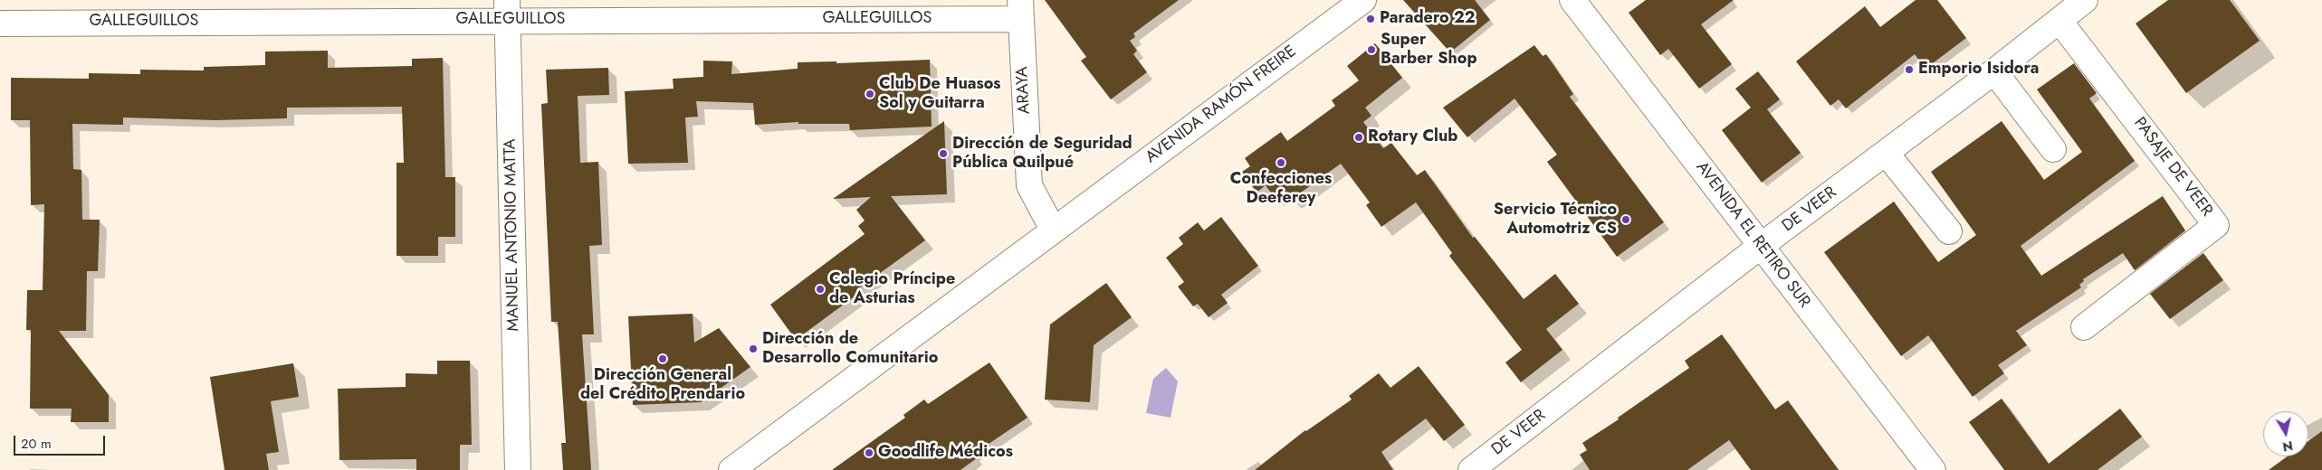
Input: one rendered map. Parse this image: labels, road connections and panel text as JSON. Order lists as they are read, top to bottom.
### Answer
{
  "streets": {
    "street": [
      "GALLEGUILLOS",
      "ARAYA",
      "AVENIDA RAMÓN FREIRE",
      "PASAJE DE VEER",
      "DE VEER",
      "MANUEL ANTONIO MATTA",
      "AVENIDA EL RETIRO SUR"
    ]
  },
  "crossings": [
    ["GALLEGUILLOS", "ARAYA"],
    ["GALLEGUILLOS", "MANUEL ANTONIO MATTA"],
    ["ARAYA", "AVENIDA RAMÓN FREIRE"],
    ["PASAJE DE VEER", "DE VEER"],
    ["DE VEER", "AVENIDA EL RETIRO SUR"]
  ],
  "places": [
    "Paradero 22",
    "Super Barber Shop",
    "Emporio Isidora",
    "Club De Huasos Sol y Guitarra",
    "Rotary Club",
    "Dirección de Seguridad Pública Quilpué",
    "Confecciones Deeferey",
    "Servicio Técnico Automotriz CS",
    "Colegio Príncipe de Asturias",
    "Dirección de Desarrollo Comunitario",
    "Dirección General del Crédito Prendario",
    "Goodlife Médicos"
  ],
  "scale_bar": "20 m",
  "north": "bottom"
}
